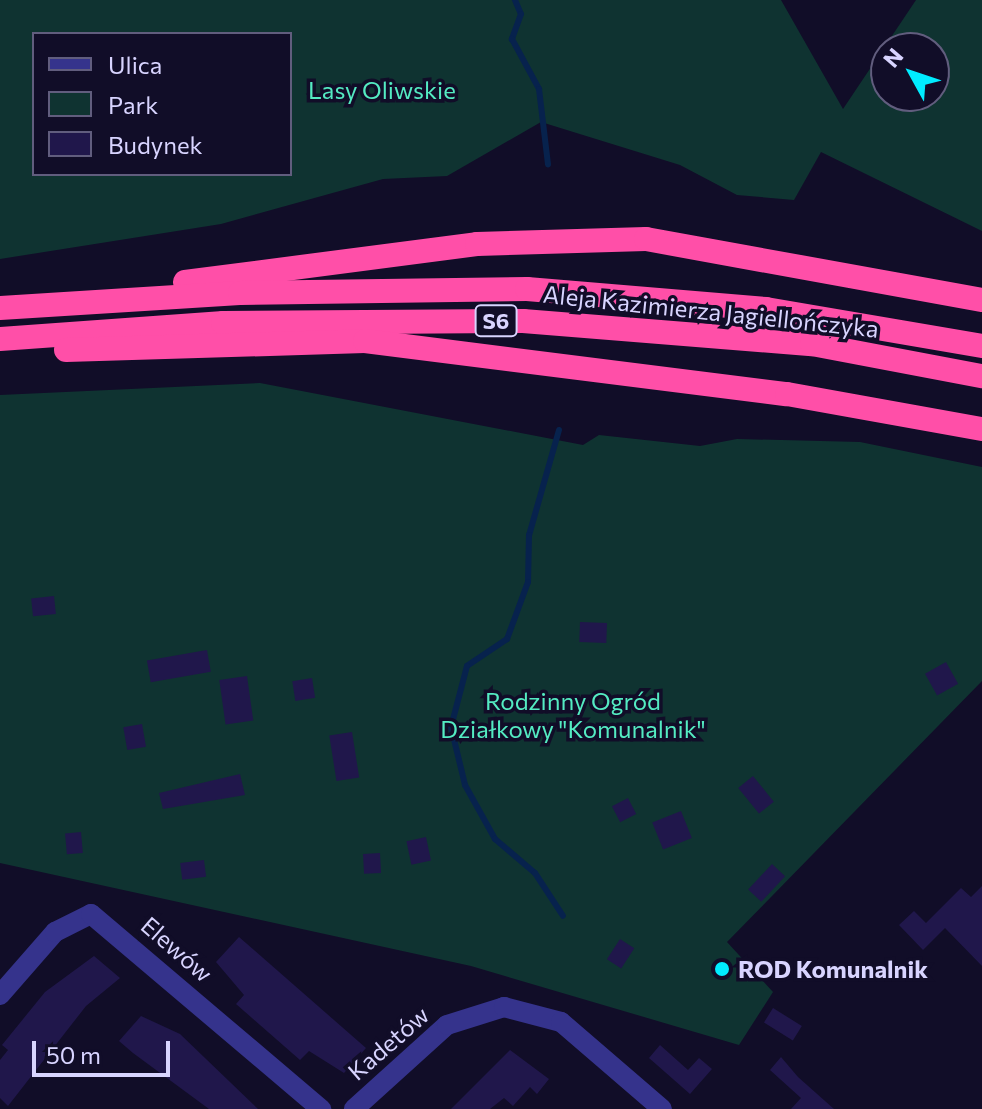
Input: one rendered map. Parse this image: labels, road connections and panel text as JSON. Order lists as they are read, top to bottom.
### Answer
{
  "streets": {
    "highway": ["Aleja Kazimierza Jagiellończyka", "S6"],
    "street": ["Elewów", "Kadetów"]
  },
  "parks": ["Lasy Oliwskie", "Rodzinny Ogród Działkowy \"Komunalnik\""],
  "places": ["ROD Komunalnik"],
  "legend": ["Ulica", "Park", "Budynek"],
  "scale_bar": "50 m",
  "north": "top left"
}
